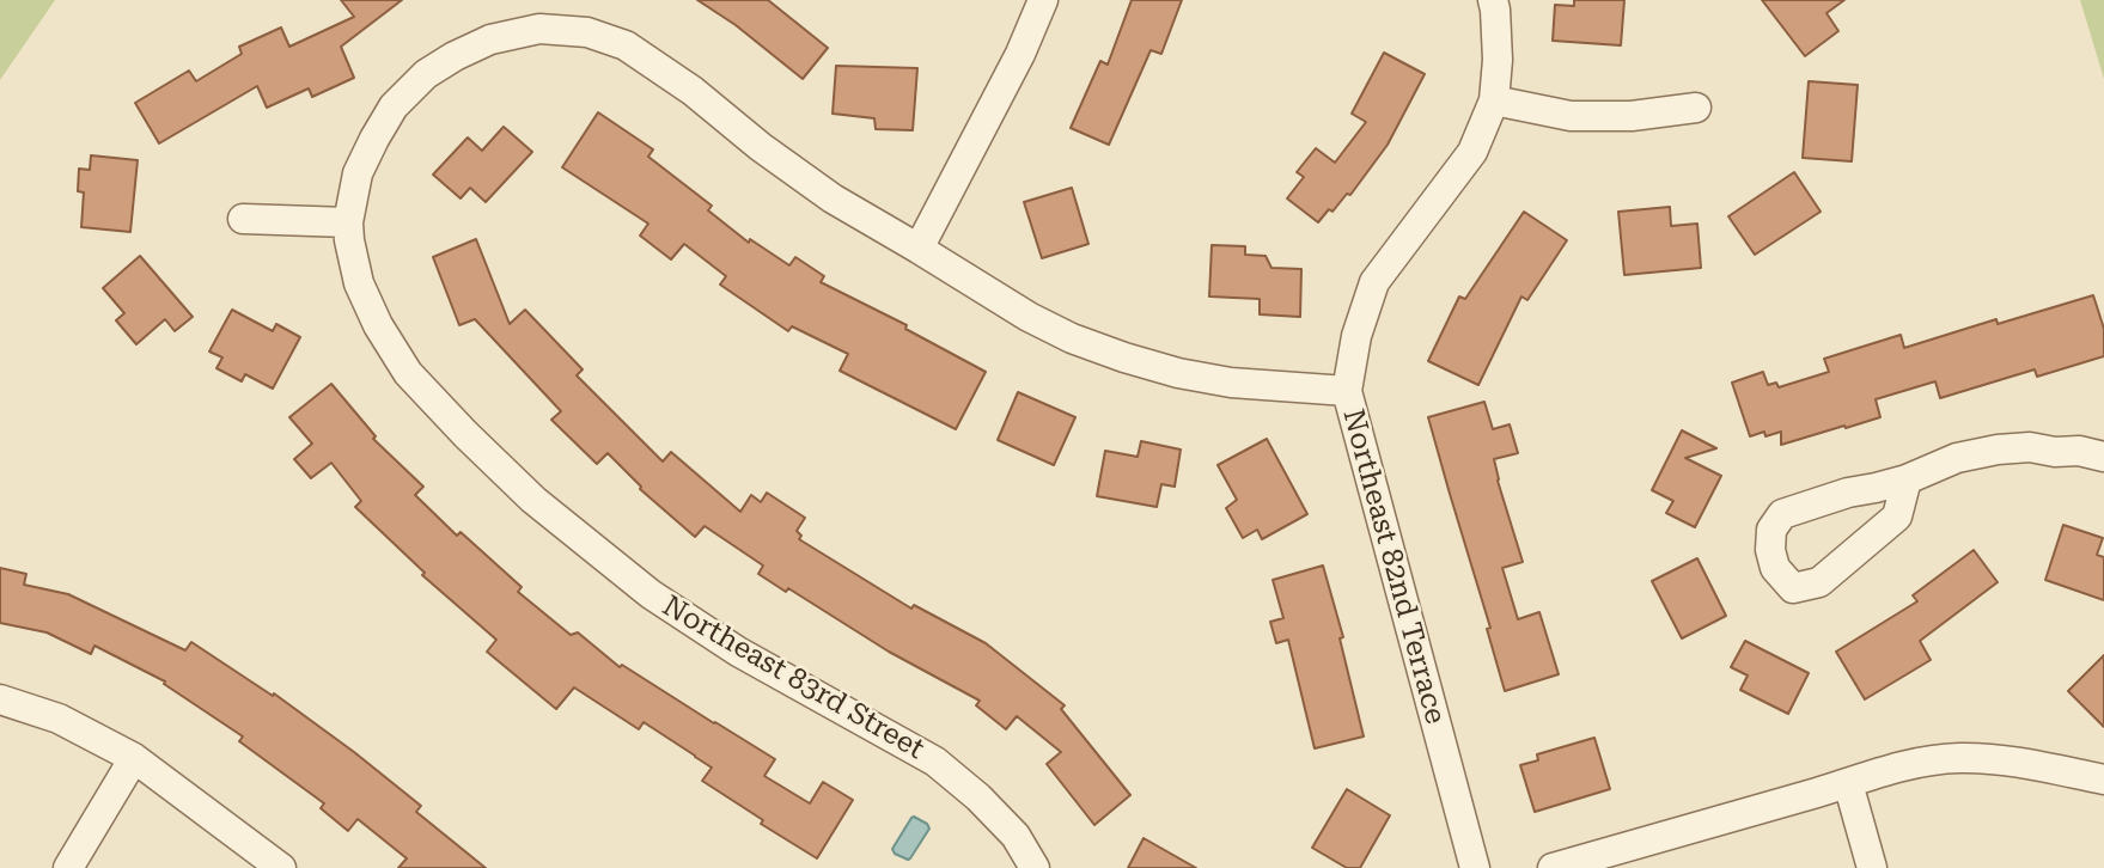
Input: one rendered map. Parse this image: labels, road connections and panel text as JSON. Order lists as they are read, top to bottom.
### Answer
{
  "streets": {
    "street": ["Northeast 82nd Terrace", "Northeast 83rd Street"]
  },
  "crossings": [
    ["Northeast 82nd Terrace", "Northeast 83rd Street"]
  ]
}
